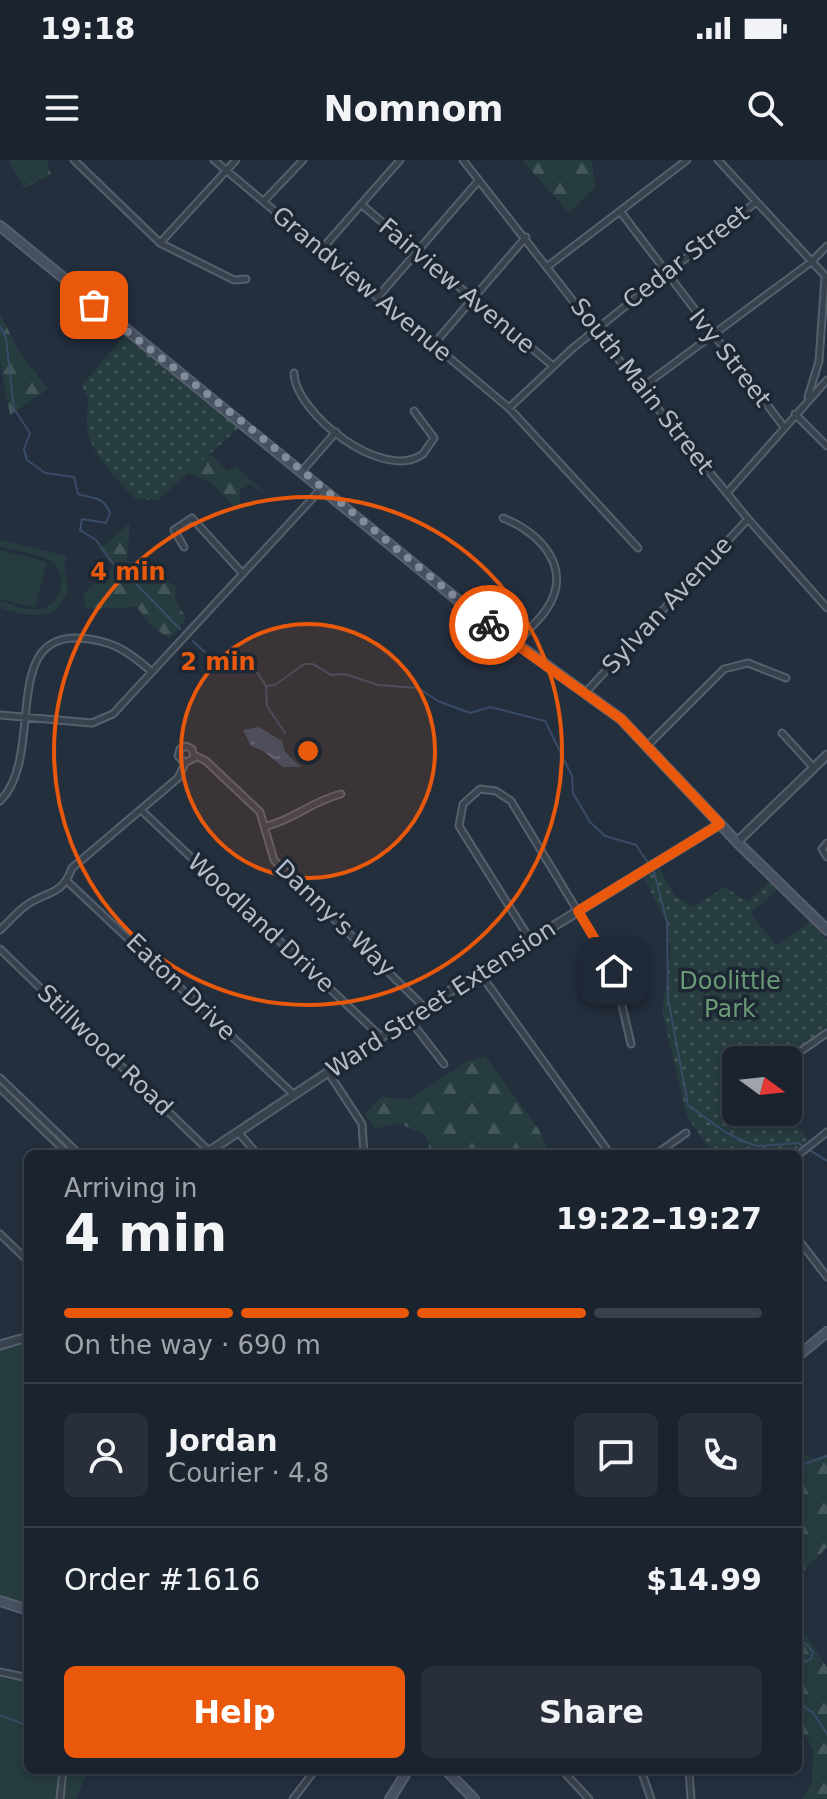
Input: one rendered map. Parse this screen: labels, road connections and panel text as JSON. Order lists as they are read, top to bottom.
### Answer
{
  "streets": {
    "street": [
      "Cedar Street",
      "Grandview Avenue",
      "Fairview Avenue",
      "Ivy Street",
      "South Main Street",
      "Sylvan Avenue",
      "Danny's Way",
      "Woodland Drive",
      "Eaton Drive",
      "Ward Street Extension",
      "Stillwood Road"
    ]
  },
  "crossings": [
    ["Cedar Street", "Grandview Avenue"],
    ["Cedar Street", "Fairview Avenue"],
    ["Cedar Street", "Ivy Street"],
    ["Cedar Street", "South Main Street"],
    ["South Main Street", "Sylvan Avenue"],
    ["Danny's Way", "Ward Street Extension"],
    ["Woodland Drive", "Ward Street Extension"],
    ["Eaton Drive", "Ward Street Extension"]
  ],
  "parks": ["Doolittle Park"],
  "north": "right",
  "page": {
    "status": "19:18",
    "header": "Nomnom",
    "heading": ["4 min", "Arriving in", "19:22–19:27"],
    "panel": [
      "Jordan",
      "Courier · 4.8",
      "Order #1616",
      "$14.99"
    ],
    "bar": "On the way · 690 m",
    "buttons": ["Help", "Share"]
  },
  "rings": ["4 min", "2 min"]
}
